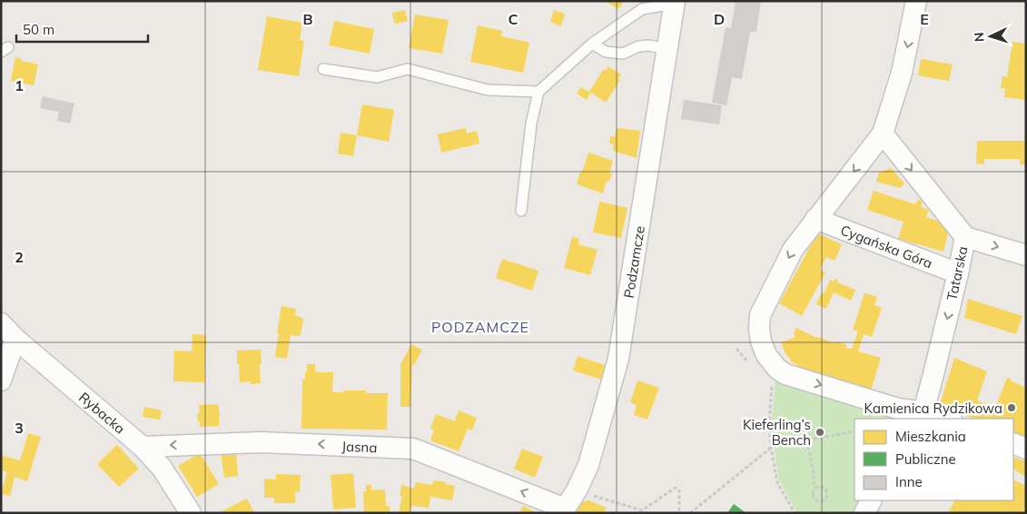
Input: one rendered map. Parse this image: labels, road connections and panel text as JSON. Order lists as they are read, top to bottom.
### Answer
{
  "streets": {
    "street": [
      "Cygańska Góra",
      "Podzamcze",
      "Tatarska",
      "Rybacka",
      "Jasna"
    ]
  },
  "crossings": [
    ["Cygańska Góra", "Tatarska"],
    ["Podzamcze", "Jasna"],
    ["Rybacka", "Jasna"]
  ],
  "one_way": ["Tatarska", "Jasna"],
  "districts": ["PODZAMCZE"],
  "places": ["Kamienica Rydzikowa", "Kieferling’s Bench"],
  "legend": ["Mieszkania", "Publiczne", "Inne"],
  "scale_bar": "50 m",
  "north": "left",
  "grid": {
    "columns": [
      "B",
      "C",
      "D",
      "E"
    ],
    "rows": ["1", "2", "3"]
  }
}
